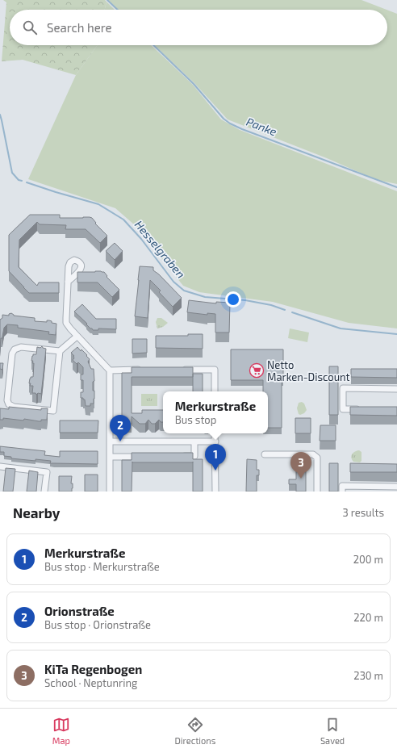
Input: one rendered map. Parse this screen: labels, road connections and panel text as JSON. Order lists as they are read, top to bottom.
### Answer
{
  "water": ["Panke", "Hesselgraben"],
  "places": {
    "supermarket": ["Netto Marken-Discount"]
  },
  "page": {
    "search": "Search here",
    "popup": ["Merkurstraße", "Bus stop"],
    "pins": ["2", "1", "3"],
    "heading": ["Nearby", "3 results"],
    "list": [
      {
        "mark": "1",
        "name": "Merkurstraße",
        "note": "Bus stop · Merkurstraße",
        "value": "200 m"
      },
      {
        "mark": "2",
        "name": "Orionstraße",
        "note": "Bus stop · Orionstraße",
        "value": "220 m"
      },
      {
        "mark": "3",
        "name": "KiTa Regenbogen",
        "note": "School · Neptunring",
        "value": "230 m"
      }
    ],
    "nav": ["Map", "Directions", "Saved"]
  }
}
